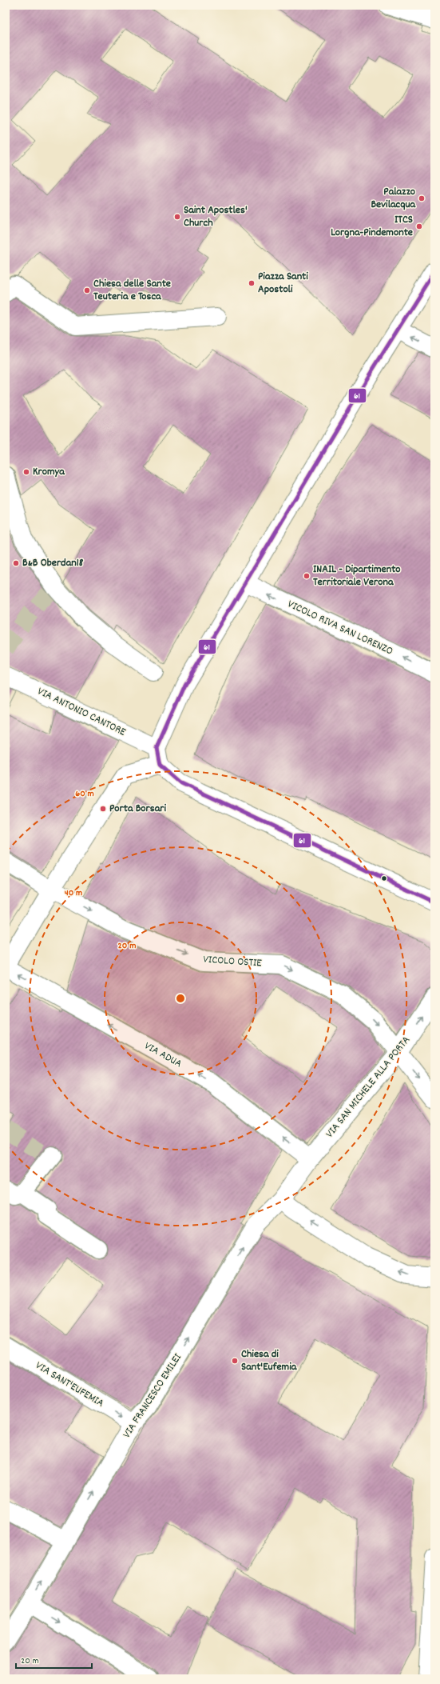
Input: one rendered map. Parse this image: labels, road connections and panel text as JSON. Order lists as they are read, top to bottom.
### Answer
{
  "streets": {
    "street": [
      "VICOLO RIVA SAN LORENZO",
      "VIA ANTONIO CANTORE",
      "VICOLO OSTIE",
      "VIA ADUA",
      "VIA SAN MICHELE ALLA PORTA",
      "VIA SANT'EUFEMIA",
      "VIA FRANCESCO EMILEI"
    ]
  },
  "crossings": [
    ["VICOLO OSTIE", "VIA SAN MICHELE ALLA PORTA"],
    ["VIA ADUA", "VIA SAN MICHELE ALLA PORTA"],
    ["VIA ADUA", "VIA FRANCESCO EMILEI"],
    ["VIA SAN MICHELE ALLA PORTA", "VIA FRANCESCO EMILEI"],
    ["VIA SANT'EUFEMIA", "VIA FRANCESCO EMILEI"]
  ],
  "one_way": [
    "VICOLO RIVA SAN LORENZO",
    "VICOLO OSTIE",
    "VIA ADUA",
    "VIA FRANCESCO EMILEI"
  ],
  "places": [
    "Palazzo Bevilacqua",
    "Saint Apostles' Church",
    "ITCS Lorgna-Pindemonte",
    "Piazza Santi Apostoli",
    "Chiesa delle Sante Teuteria e Tosca",
    "Kromya",
    "B&B Oberdan18",
    "INAIL - Dipartimento Territoriale Verona",
    "Porta Borsari",
    "Chiesa di Sant'Eufemia"
  ],
  "lines": ["transit line 61"],
  "scale_bar": "20 m",
  "rings": ["60 m", "40 m", "20 m"]
}
